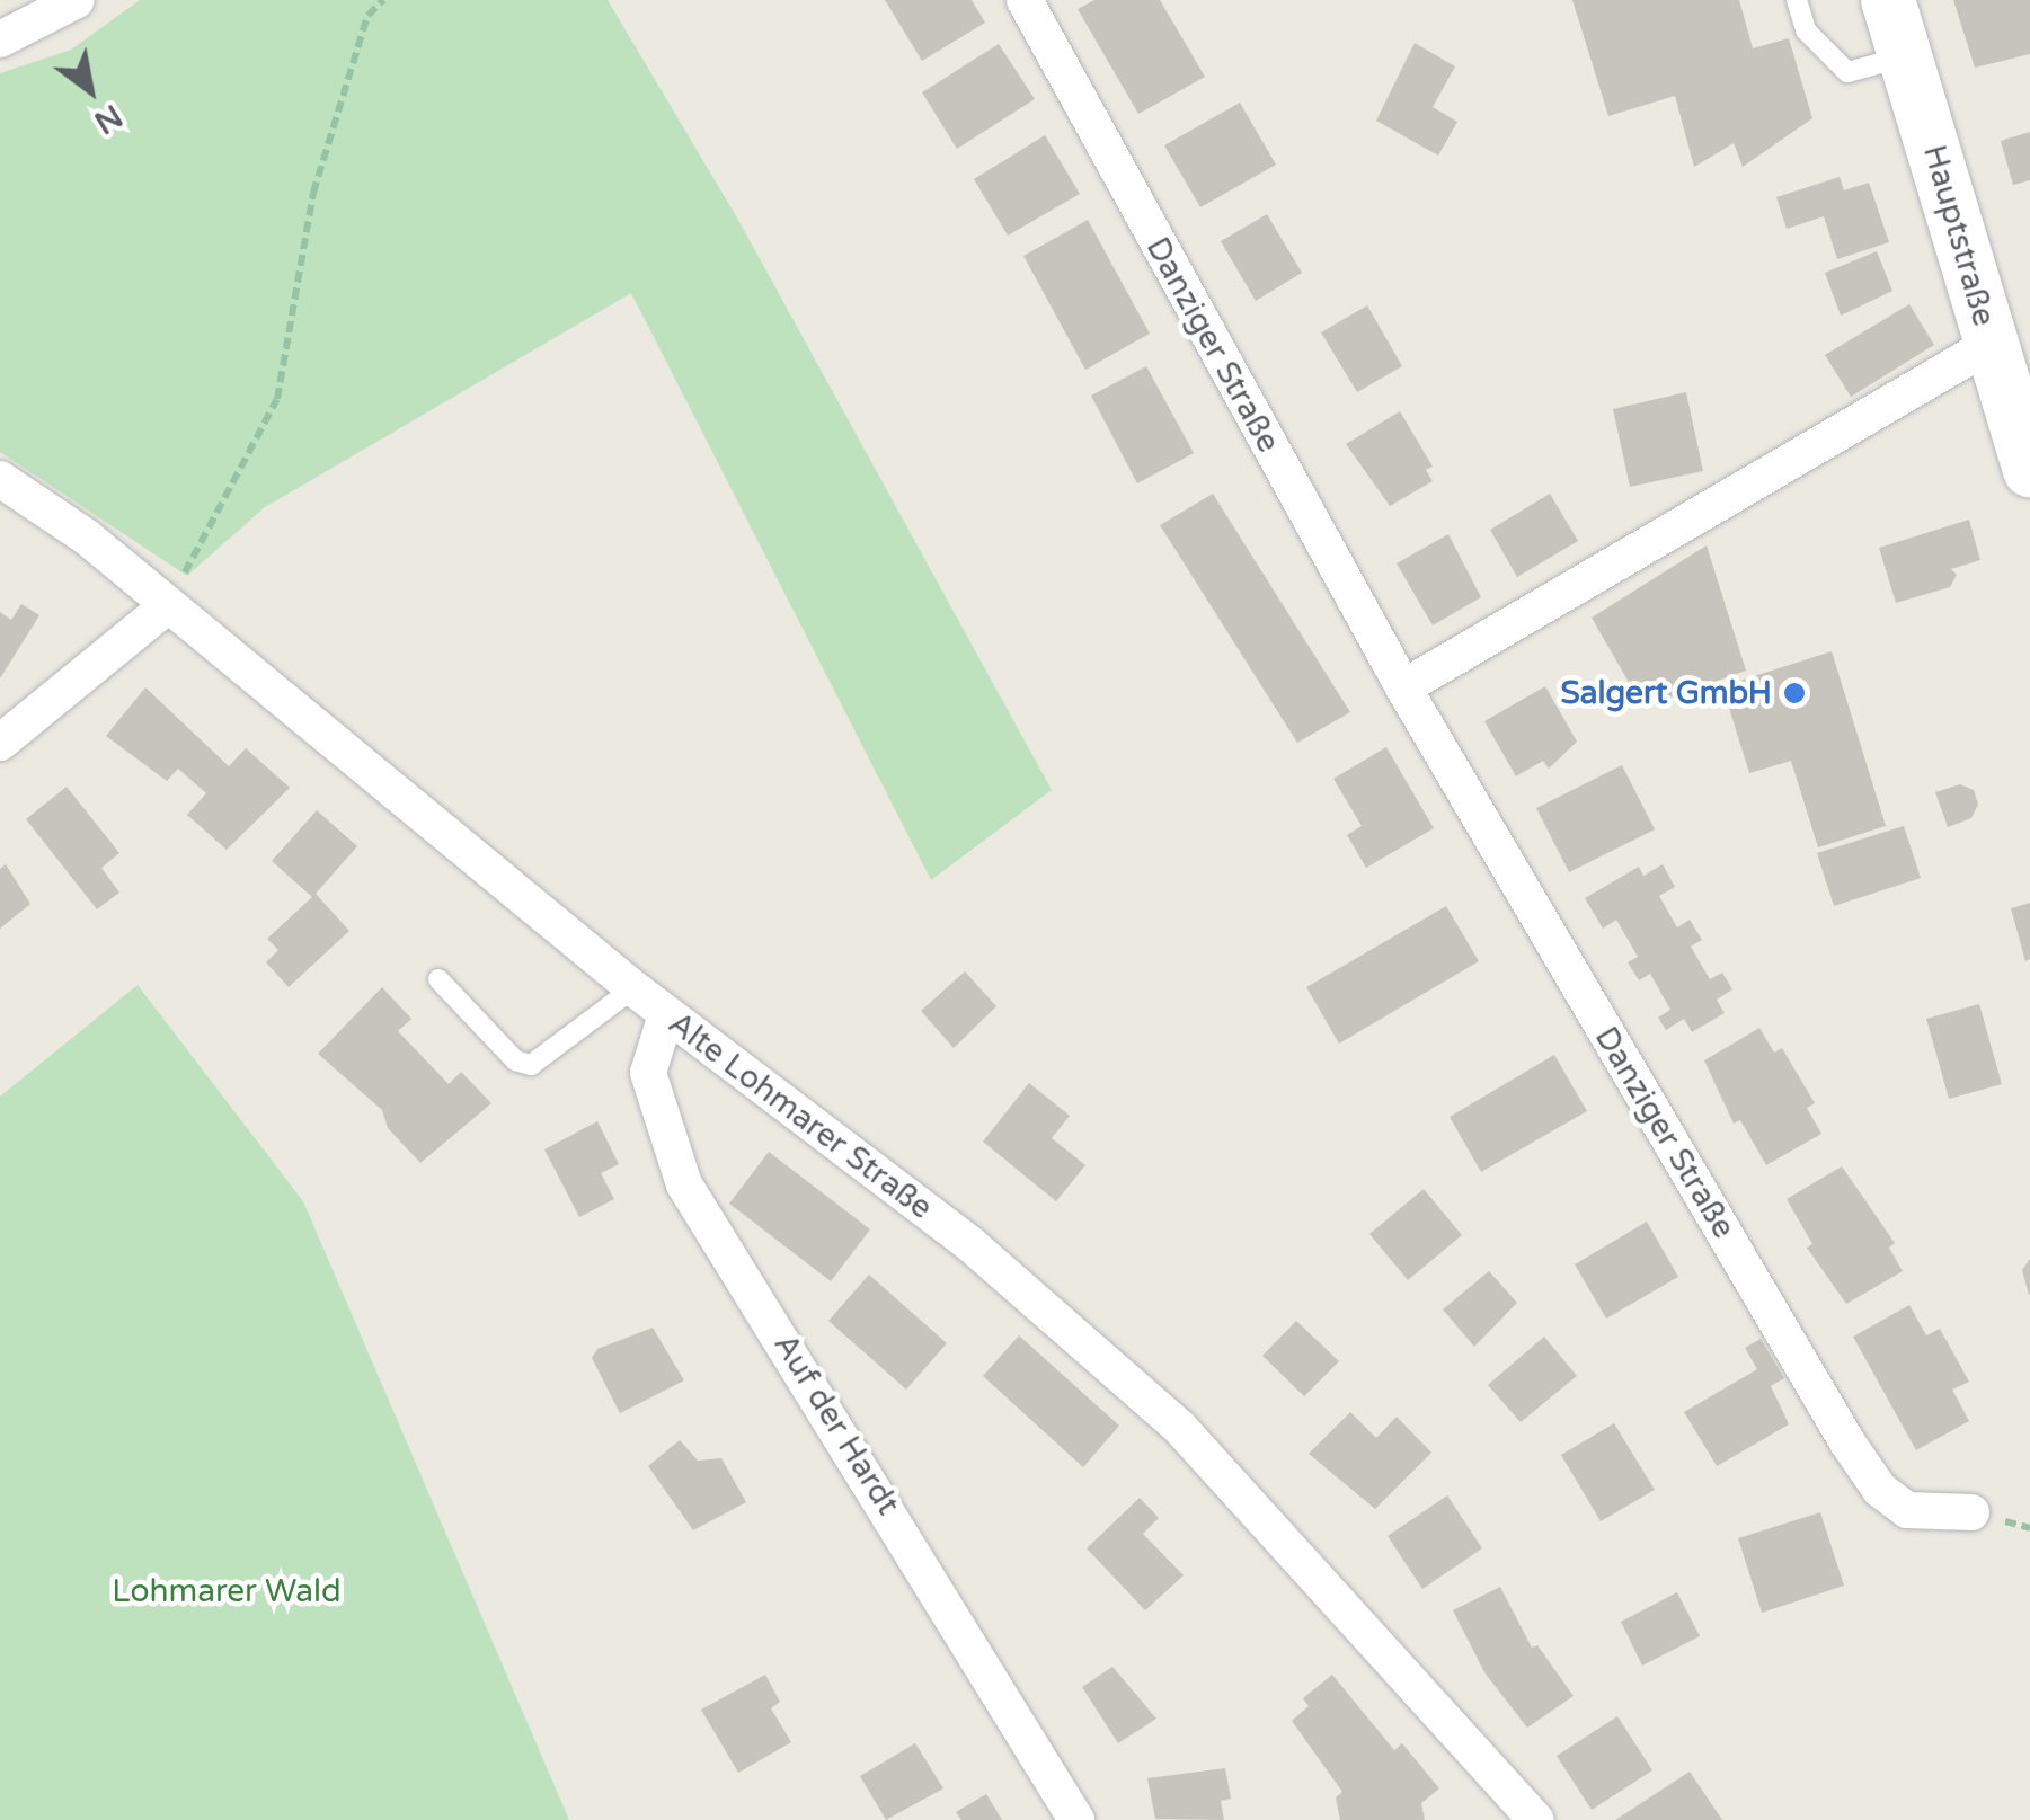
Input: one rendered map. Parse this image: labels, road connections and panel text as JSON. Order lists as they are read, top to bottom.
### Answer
{
  "streets": {
    "main road": ["Hauptstraße"],
    "street": ["Danziger Straße", "Alte Lohmarer Straße", "Auf der Hardt"]
  },
  "crossings": [
    ["Alte Lohmarer Straße", "Auf der Hardt"]
  ],
  "parks": ["Lohmarer Wald"],
  "places": ["Salgert GmbH"],
  "north": "bottom right"
}
